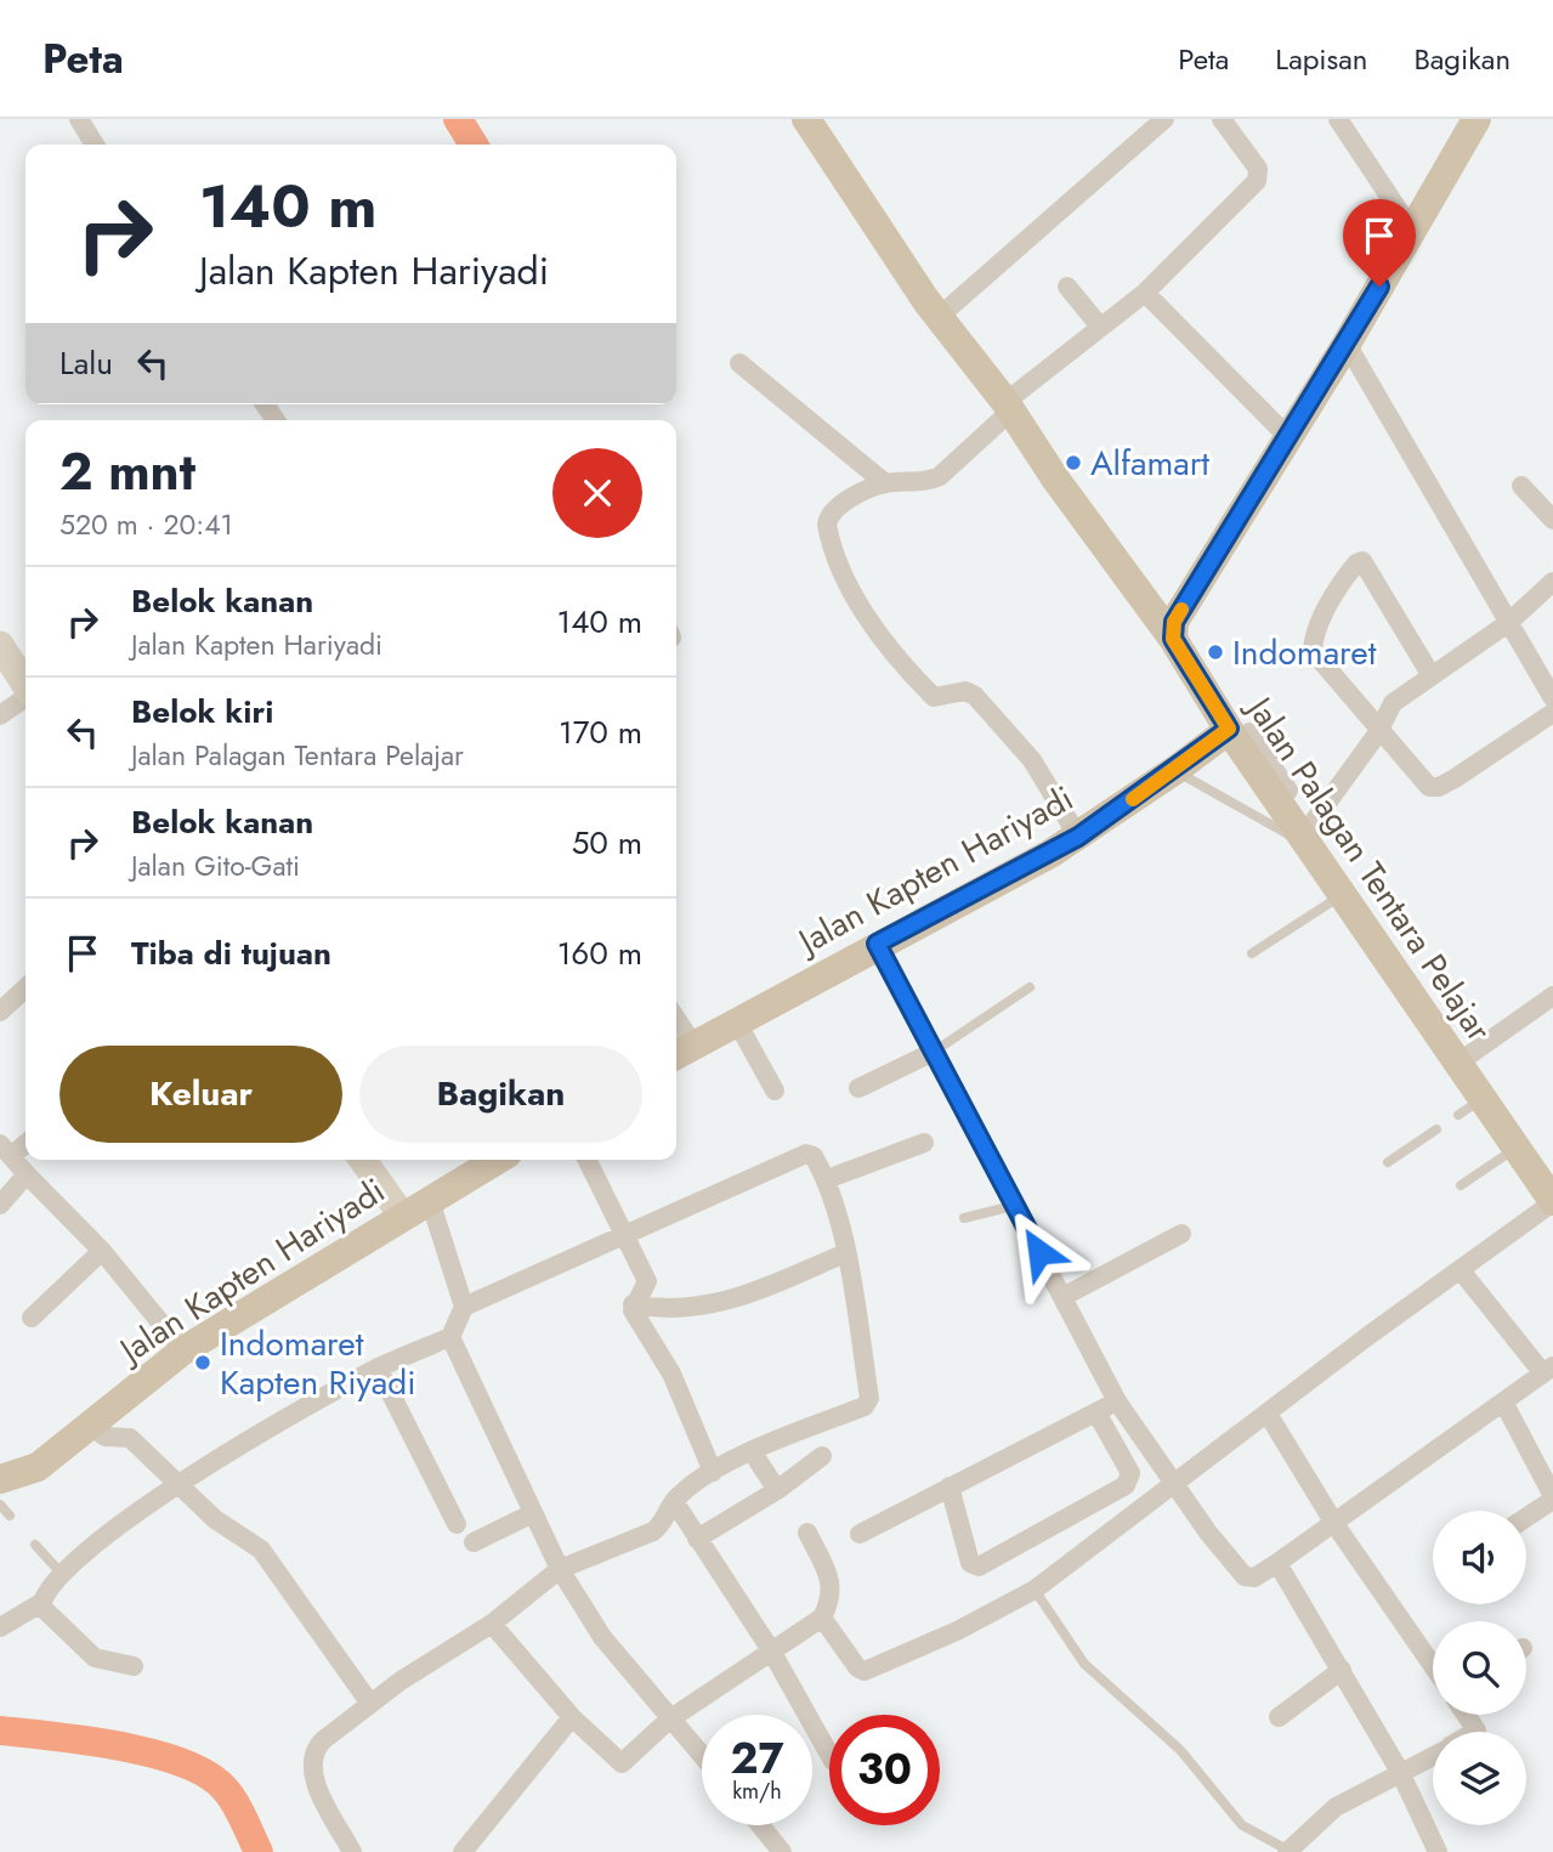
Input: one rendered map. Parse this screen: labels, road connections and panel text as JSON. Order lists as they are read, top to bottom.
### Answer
{
  "streets": {
    "main road": ["Jalan Kapten Hariyadi", "Jalan Palagan Tentara Pelajar"]
  },
  "crossings": [
    ["Jalan Kapten Hariyadi", "Jalan Palagan Tentara Pelajar"]
  ],
  "places": ["Alfamart", "Indomaret", "Indomaret Kapten Riyadi"],
  "page": {
    "header": "Peta",
    "nav": ["Peta", "Lapisan", "Bagikan"],
    "turn": ["140 m", "Jalan Kapten Hariyadi"],
    "then": "Lalu",
    "heading": ["2 mnt", "520 m · 20:41"],
    "list": [
      {
        "name": "Belok kanan",
        "note": "Jalan Kapten Hariyadi",
        "value": "140 m"
      },
      {
        "name": "Belok kiri",
        "note": "Jalan Palagan Tentara Pelajar",
        "value": "170 m"
      },
      {
        "name": "Belok kanan",
        "note": "Jalan Gito-Gati",
        "value": "50 m"
      },
      {
        "name": "Tiba di tujuan",
        "value": "160 m"
      }
    ],
    "buttons": ["Keluar", "Bagikan"],
    "speed": "27 km/h",
    "limit": "30"
  }
}
